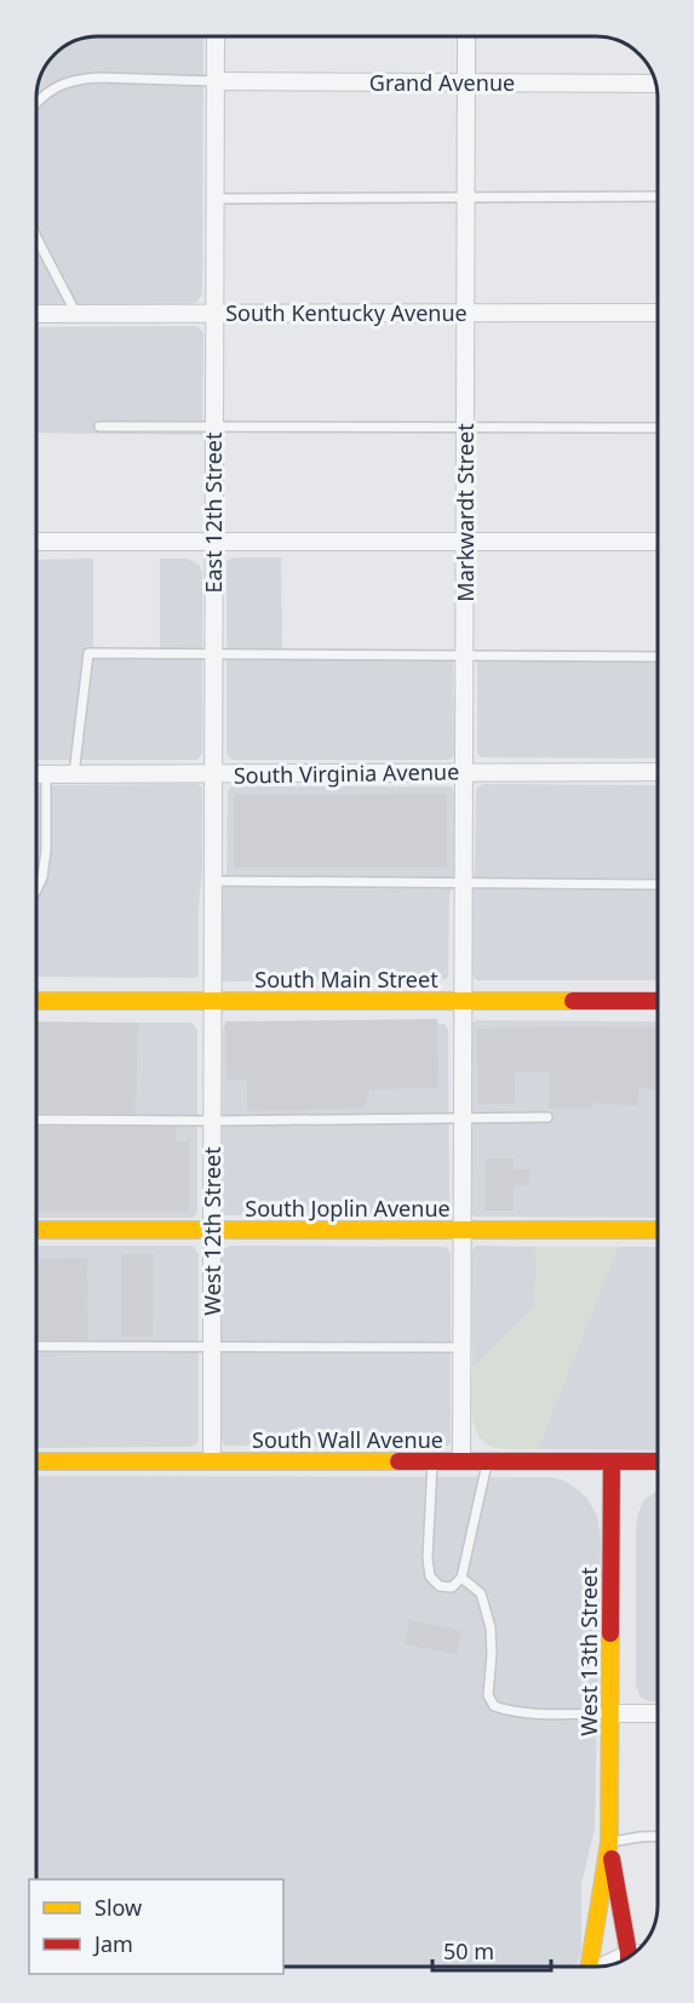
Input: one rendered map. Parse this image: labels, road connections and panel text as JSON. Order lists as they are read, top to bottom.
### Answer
{
  "streets": {
    "street": [
      "Grand Avenue",
      "South Kentucky Avenue",
      "East 12th Street",
      "Markwardt Street",
      "South Virginia Avenue",
      "South Main Street",
      "South Joplin Avenue",
      "West 12th Street",
      "South Wall Avenue",
      "West 13th Street"
    ]
  },
  "crossings": [
    ["Grand Avenue", "East 12th Street"],
    ["Grand Avenue", "Markwardt Street"],
    ["South Kentucky Avenue", "East 12th Street"],
    ["South Kentucky Avenue", "Markwardt Street"],
    ["East 12th Street", "South Virginia Avenue"],
    ["East 12th Street", "South Main Street"],
    ["East 12th Street", "West 12th Street"],
    ["Markwardt Street", "South Virginia Avenue"],
    ["Markwardt Street", "South Main Street"],
    ["Markwardt Street", "South Joplin Avenue"],
    ["Markwardt Street", "South Wall Avenue"],
    ["South Main Street", "West 12th Street"],
    ["South Joplin Avenue", "West 12th Street"],
    ["West 12th Street", "South Wall Avenue"],
    ["South Wall Avenue", "West 13th Street"]
  ],
  "legend": ["Slow", "Jam"],
  "scale_bar": "50 m"
}
